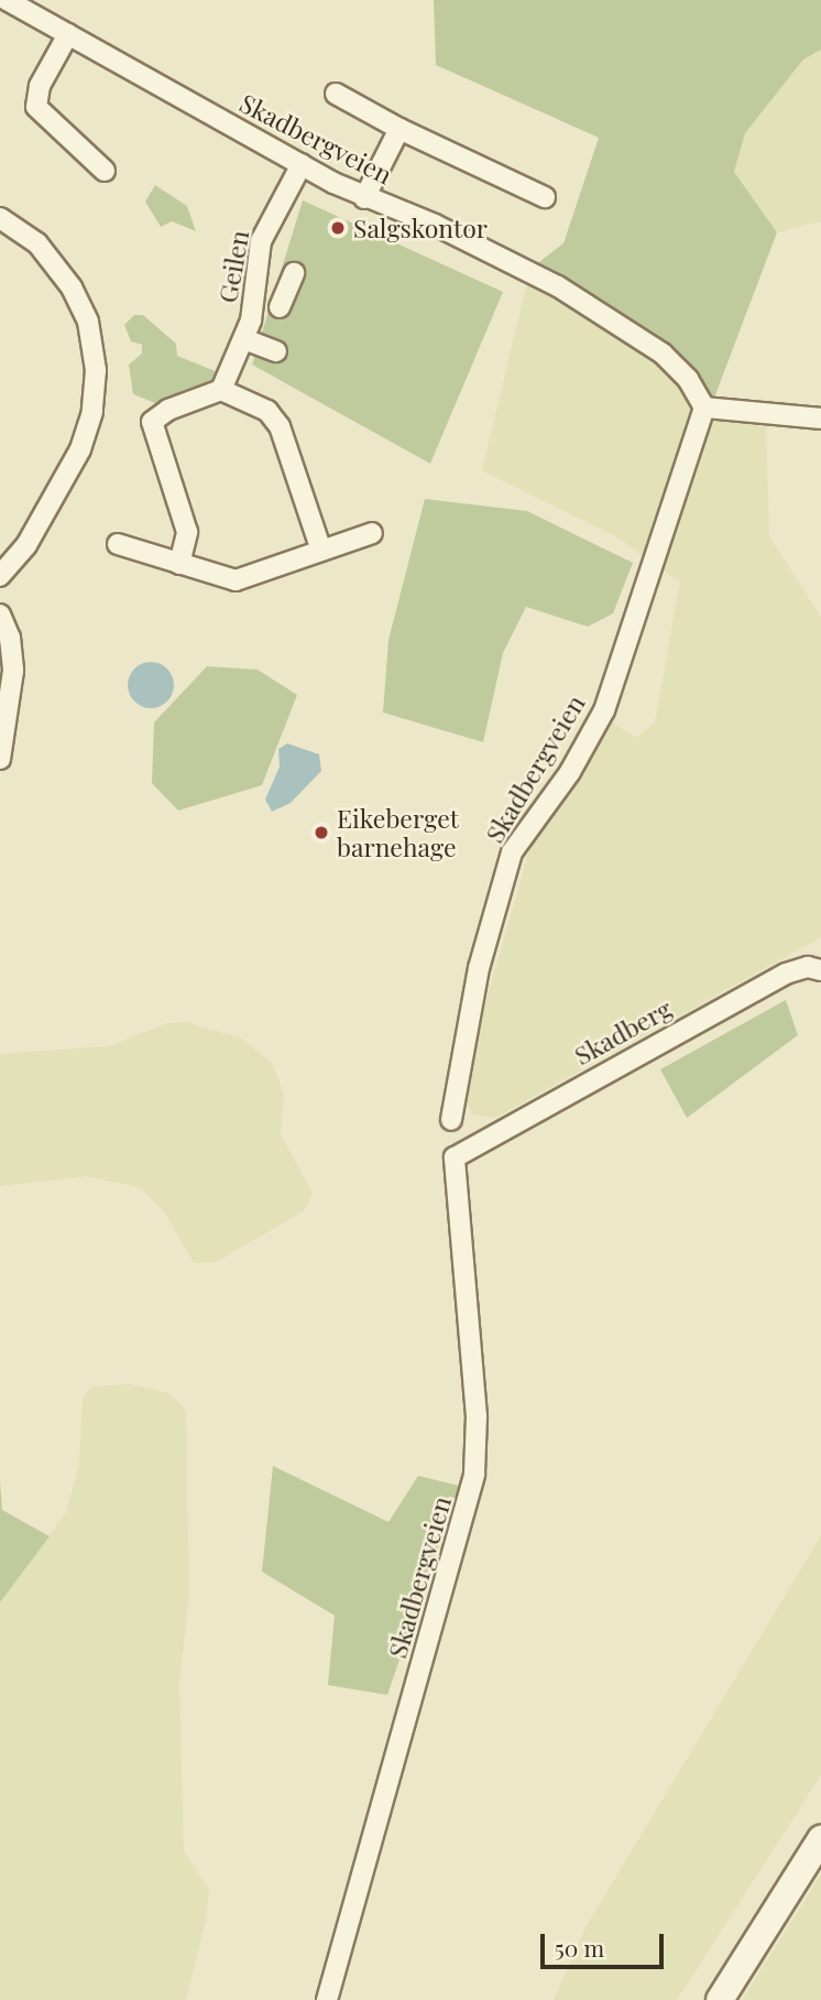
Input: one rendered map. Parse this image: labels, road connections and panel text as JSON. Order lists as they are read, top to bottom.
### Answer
{
  "streets": {
    "street": ["Skadbergveien", "Geilen", "Skadberg"]
  },
  "crossings": [
    ["Skadbergveien", "Geilen"],
    ["Skadbergveien", "Skadberg"]
  ],
  "places": ["Salgskontor", "Eikeberget barnehage"],
  "scale_bar": "50 m"
}
